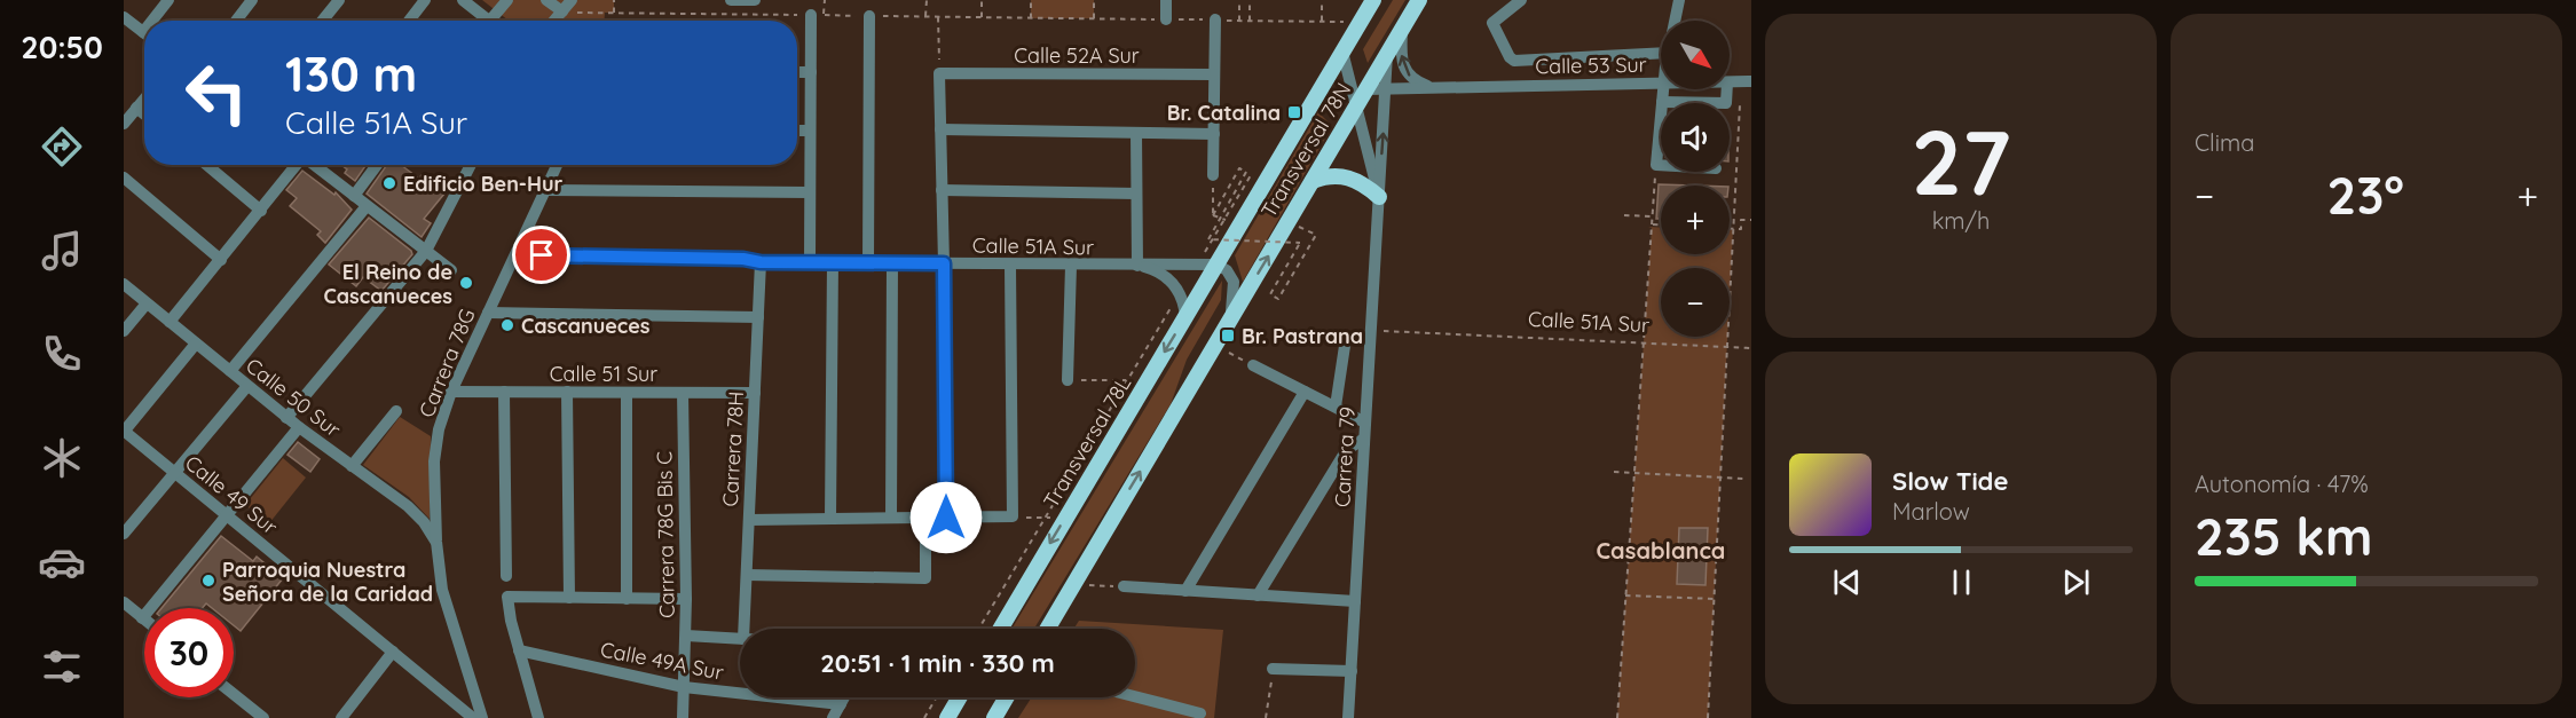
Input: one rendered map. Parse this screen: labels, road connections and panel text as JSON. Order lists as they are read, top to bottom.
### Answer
{
  "streets": {
    "main road": ["Transversal 78N", "Transversal 78L"],
    "street": [
      "Calle 52A Sur",
      "Calle 53 Sur",
      "Calle 51A Sur",
      "Carrera 78G",
      "Calle 51 Sur",
      "Calle 50 Sur",
      "Carrera 78H",
      "Carrera 79",
      "Calle 49 Sur",
      "Carrera 78G Bis C",
      "Calle 49A Sur"
    ]
  },
  "crossings": [
    ["Calle 53 Sur", "Transversal 78N"],
    ["Calle 53 Sur", "Carrera 79"],
    ["Transversal 78N", "Calle 51A Sur"],
    ["Transversal 78N", "Transversal 78L"],
    ["Transversal 78N", "Carrera 79"],
    ["Calle 51A Sur", "Carrera 78G"],
    ["Calle 51A Sur", "Transversal 78L"],
    ["Calle 51A Sur", "Carrera 78H"],
    ["Carrera 78G", "Calle 51 Sur"],
    ["Carrera 78G", "Calle 50 Sur"],
    ["Calle 51 Sur", "Carrera 78H"],
    ["Calle 51 Sur", "Carrera 78G Bis C"],
    ["Carrera 78G Bis C", "Calle 49A Sur"]
  ],
  "districts": ["Casablanca"],
  "places": {
    "transit": ["Br. Catalina", "Br. Pastrana"],
    "other": [
      "Edificio Ben-Hur",
      "El Reino de Cascanueces",
      "Cascanueces",
      "Parroquia Nuestra Señora de la Caridad"
    ]
  },
  "north": "bottom right",
  "page": {
    "tabs": "20:50",
    "tile": [
      ["27", "km/h"],
      "Clima",
      ["Autonomía · 47%", "235 km"]
    ],
    "map_buttons": ["+", "−"],
    "turn": ["130 m", "Calle 51A Sur"],
    "heat": ["−", "23°", "+"],
    "song": ["Slow Tide", "Marlow"],
    "limit": "30",
    "trip": "20:51 · 1 min · 330 m"
  }
}
